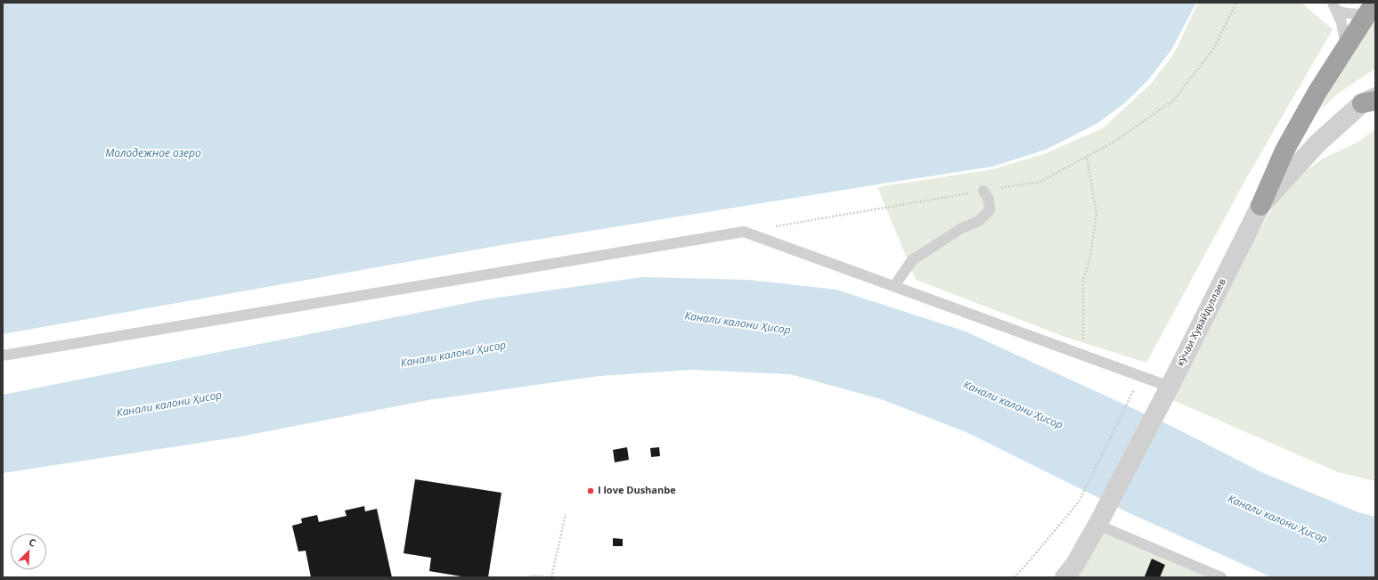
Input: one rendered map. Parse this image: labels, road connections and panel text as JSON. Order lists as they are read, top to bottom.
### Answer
{
  "streets": {
    "street": ["кӯчаи Хувайдуллаев"]
  },
  "water": ["Молодежное озеро", "Канали калони Ҳисор"],
  "places": ["I love Dushanbe"],
  "north": "top right"
}
